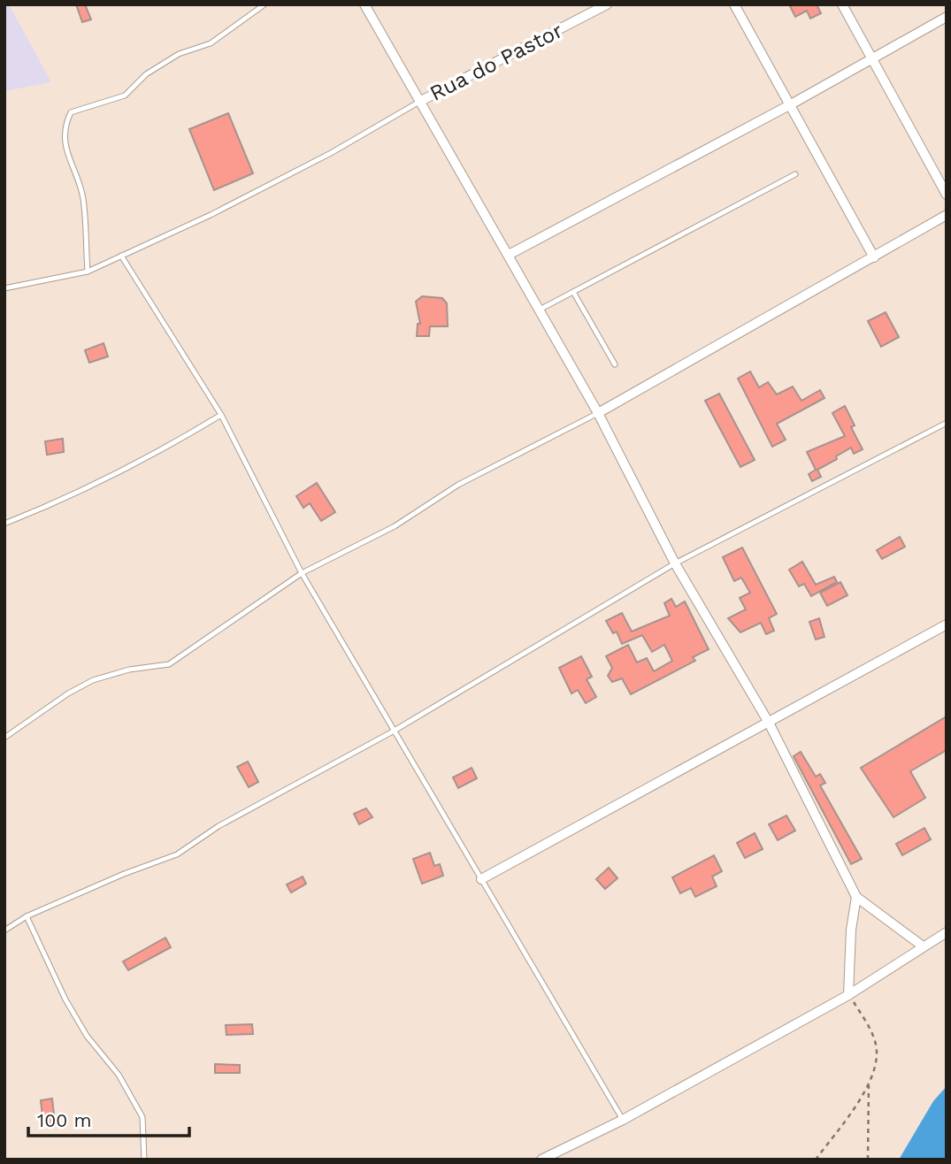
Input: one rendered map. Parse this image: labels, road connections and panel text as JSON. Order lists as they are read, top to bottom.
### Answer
{
  "streets": {
    "street": ["Rua do Pastor"]
  },
  "scale_bar": "100 m"
}
